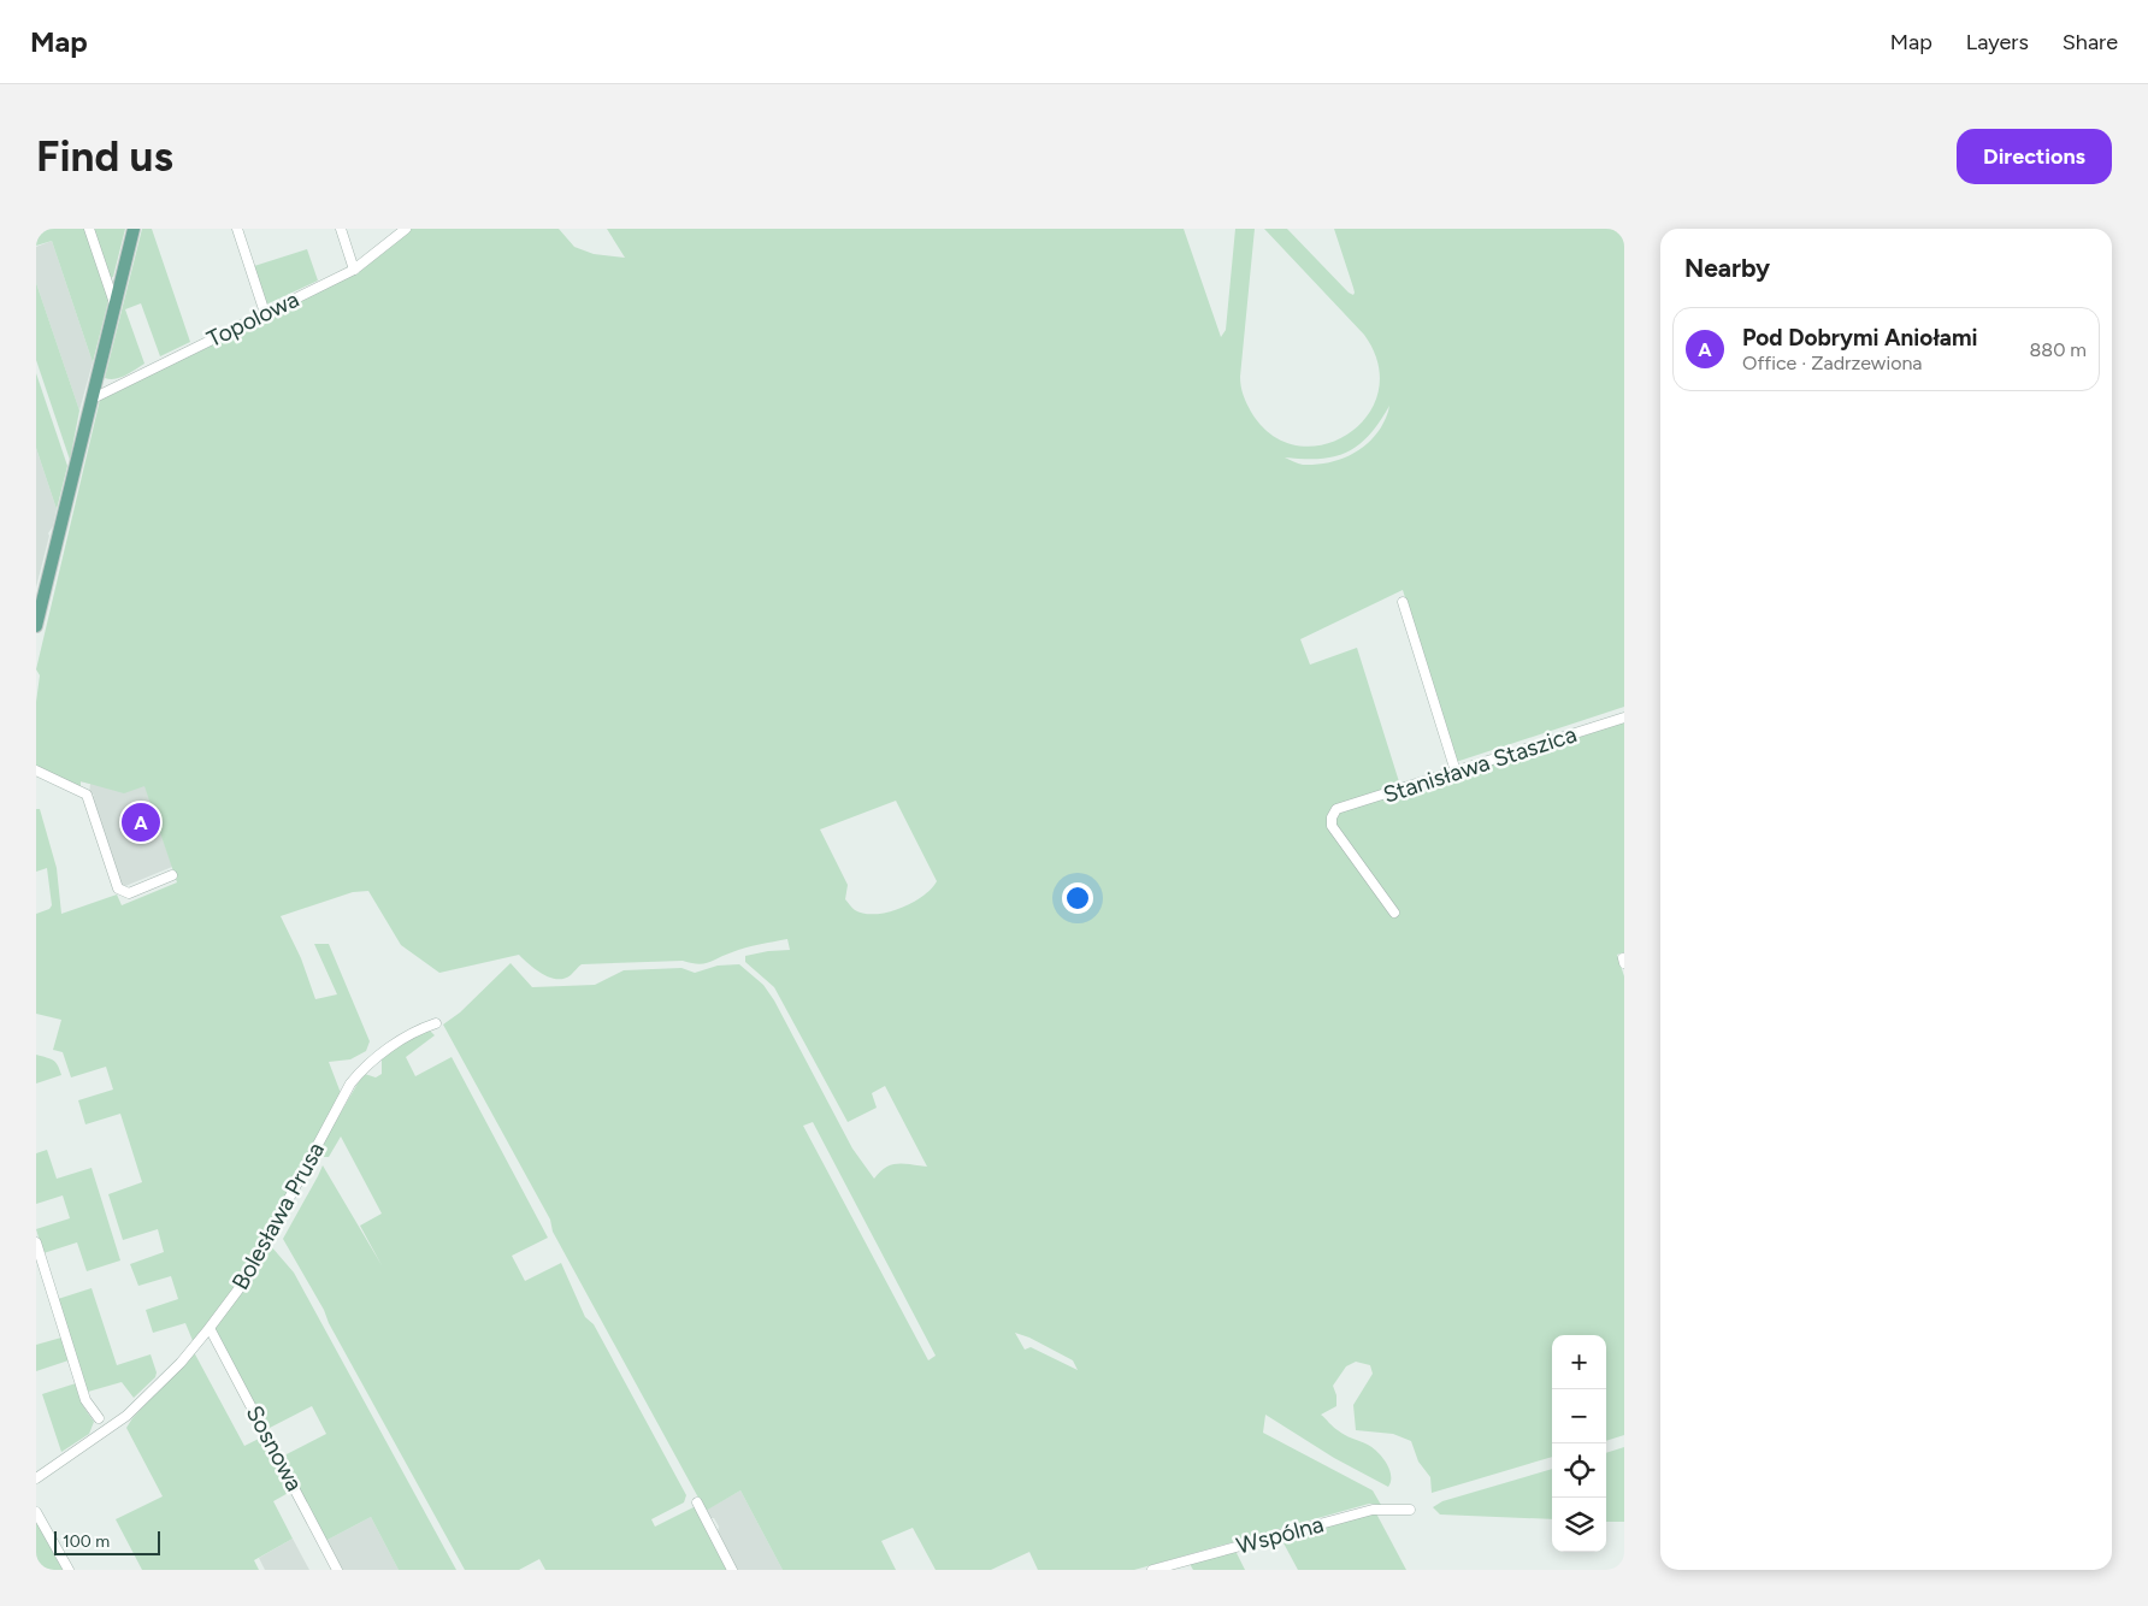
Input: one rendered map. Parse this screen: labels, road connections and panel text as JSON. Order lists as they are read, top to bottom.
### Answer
{
  "streets": {
    "street": [
      "Topolowa",
      "Stanisława Staszica",
      "Bolesława Prusa",
      "Sosnowa",
      "Wspólna"
    ]
  },
  "crossings": [
    ["Bolesława Prusa", "Sosnowa"]
  ],
  "scale_bar": "100 m",
  "page": {
    "header": "Map",
    "nav": ["Map", "Layers", "Share"],
    "buttons": "Directions",
    "title": "Find us",
    "heading": "Nearby",
    "list": [
      {
        "mark": "A",
        "name": "Pod Dobrymi Aniołami",
        "note": "Office · Zadrzewiona",
        "value": "880 m"
      }
    ],
    "pins": "A",
    "map_buttons": ["+", "−"],
    "scale": "100 m"
  }
}
